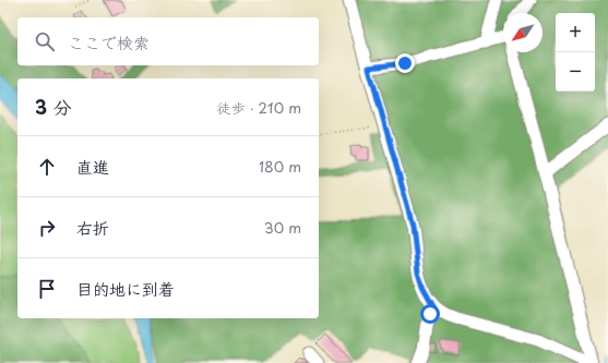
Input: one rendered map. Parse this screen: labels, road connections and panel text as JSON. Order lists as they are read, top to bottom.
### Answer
{
  "north": "bottom left",
  "page": {
    "map_buttons": ["+", "−"],
    "search": "ここで検索",
    "heading": ["3 分", "徒歩 · 210 m"],
    "list": [
      ["直進", "180 m"],
      ["右折", "30 m"],
      "目的地に到着"
    ]
  }
}
